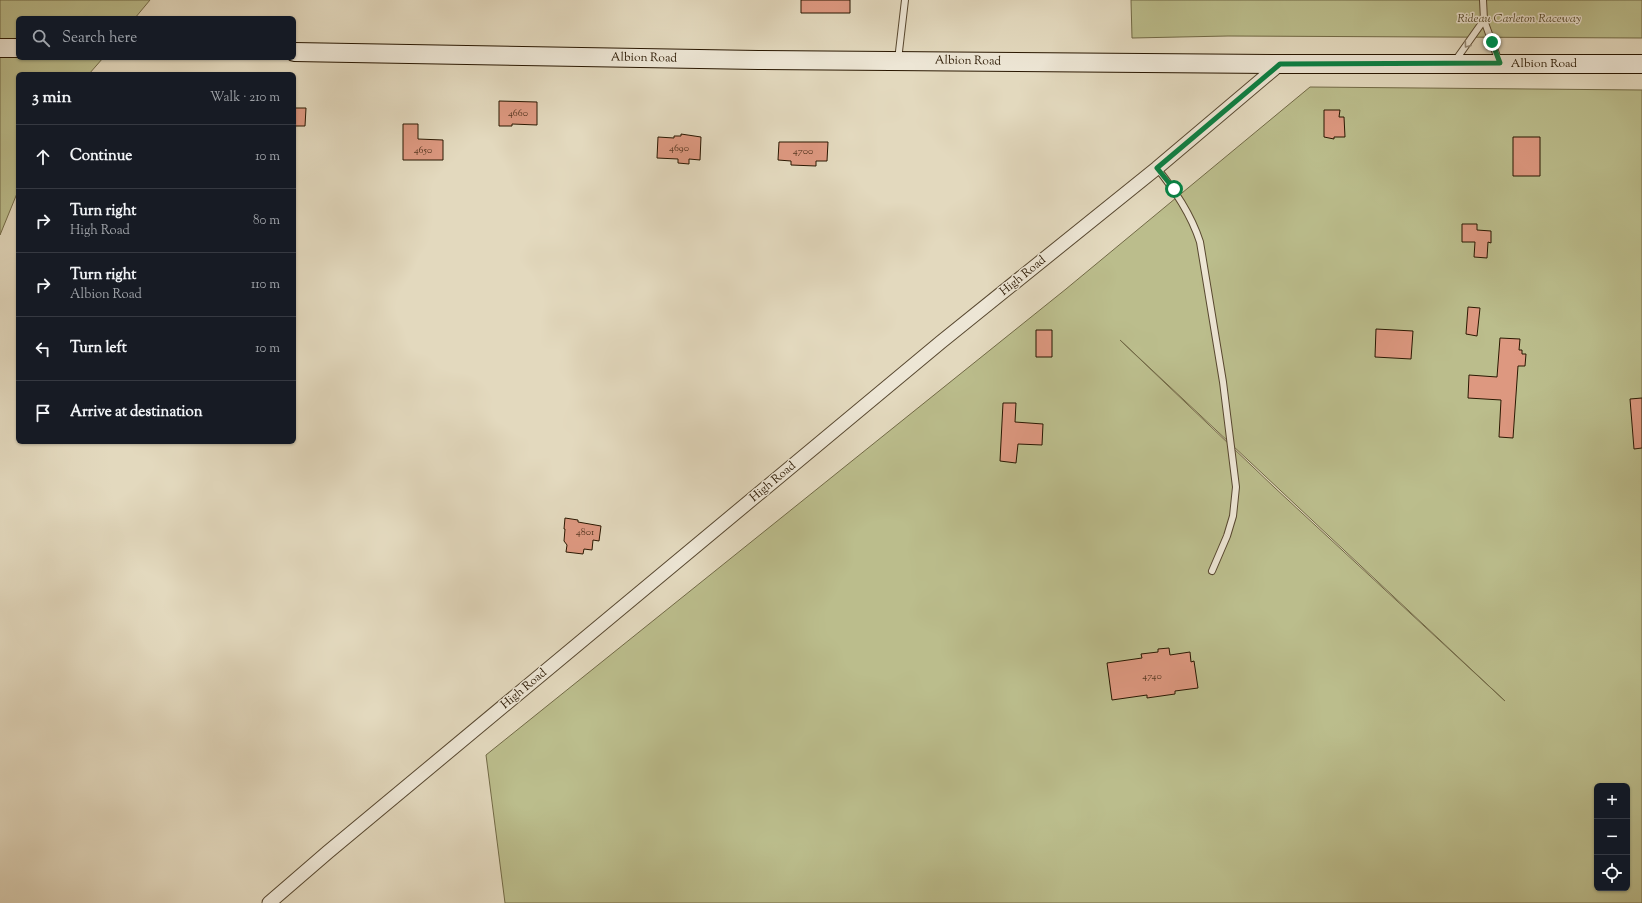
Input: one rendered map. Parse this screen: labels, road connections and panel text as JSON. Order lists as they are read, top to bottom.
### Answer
{
  "streets": {
    "main road": ["Albion Road"],
    "street": ["High Road"]
  },
  "crossings": [
    ["Albion Road", "High Road"]
  ],
  "parks": ["Rideau Carleton Raceway"],
  "house_numbers": [
    "4660",
    "4690",
    "4650",
    "4700",
    "4801",
    "4740"
  ],
  "page": {
    "search": "Search here",
    "heading": ["3 min", "Walk · 210 m"],
    "list": [
      ["Continue", "10 m"],
      ["Turn right", "High Road", "80 m"],
      ["Turn right", "Albion Road", "110 m"],
      ["Turn left", "10 m"],
      "Arrive at destination"
    ],
    "map_buttons": ["+", "−"]
  }
}
